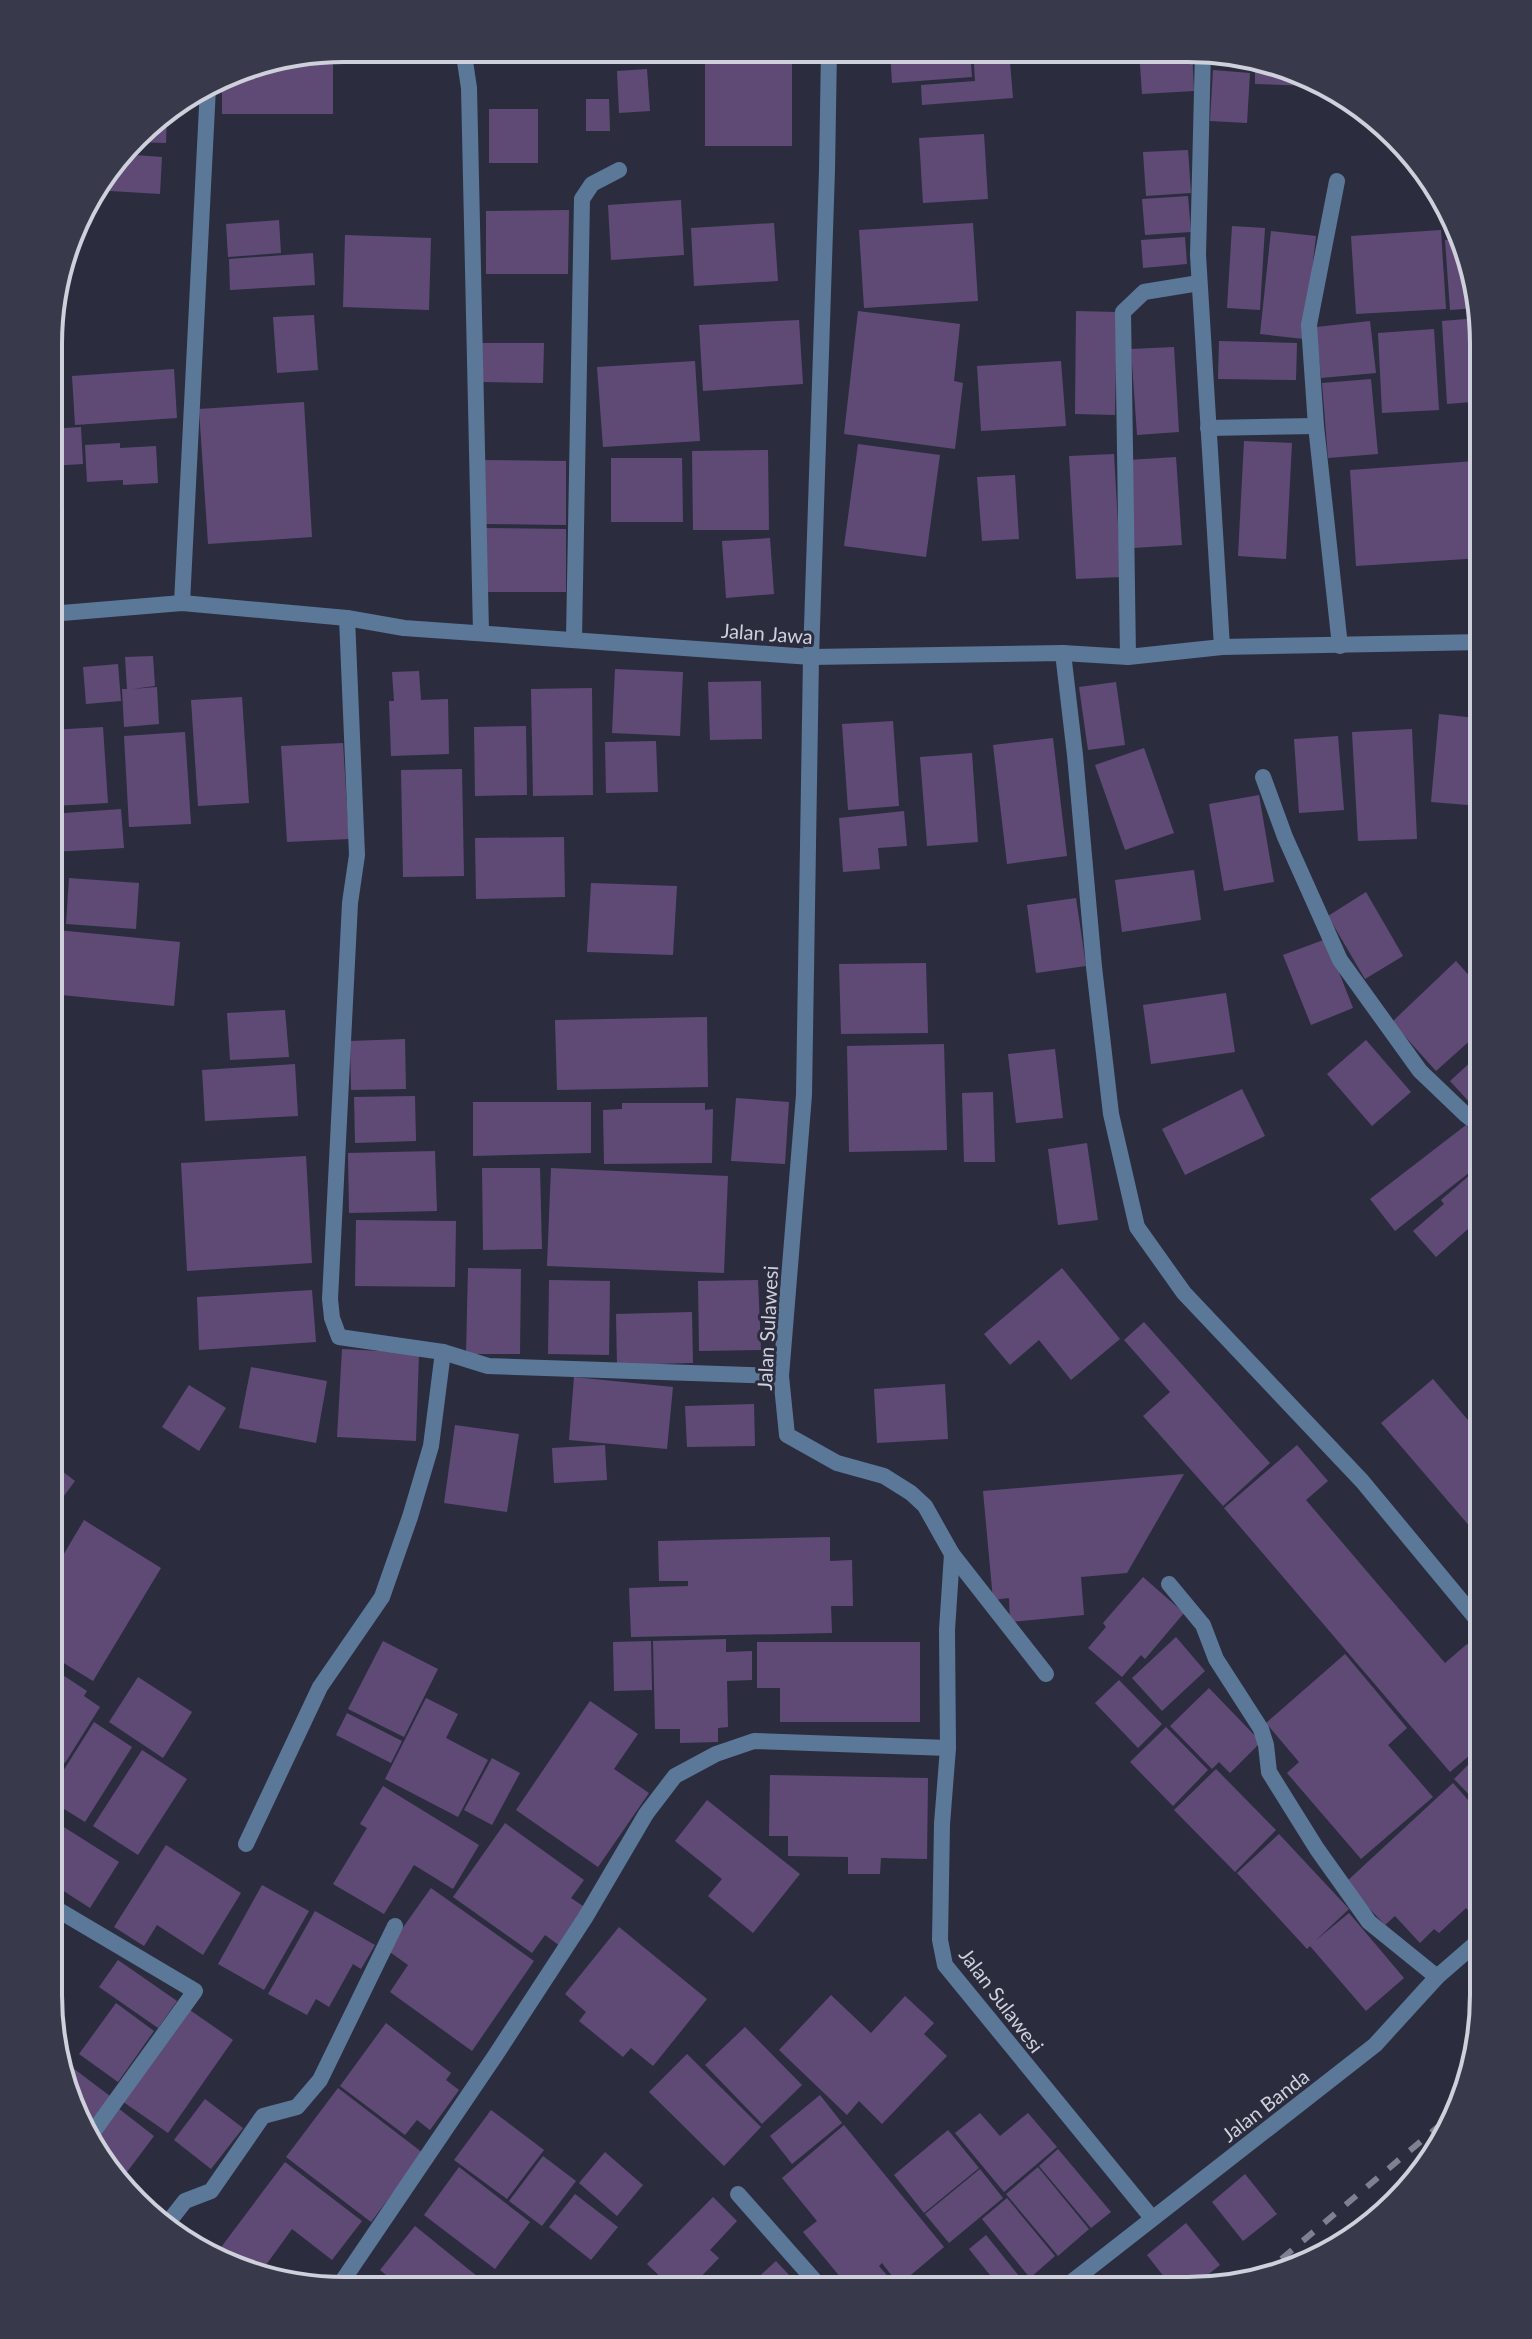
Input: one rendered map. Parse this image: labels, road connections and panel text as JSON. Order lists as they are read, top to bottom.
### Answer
{
  "streets": {
    "street": ["Jalan Jawa", "Jalan Sulawesi", "Jalan Banda"]
  },
  "crossings": [
    ["Jalan Jawa", "Jalan Sulawesi"],
    ["Jalan Sulawesi", "Jalan Banda"]
  ]
}
